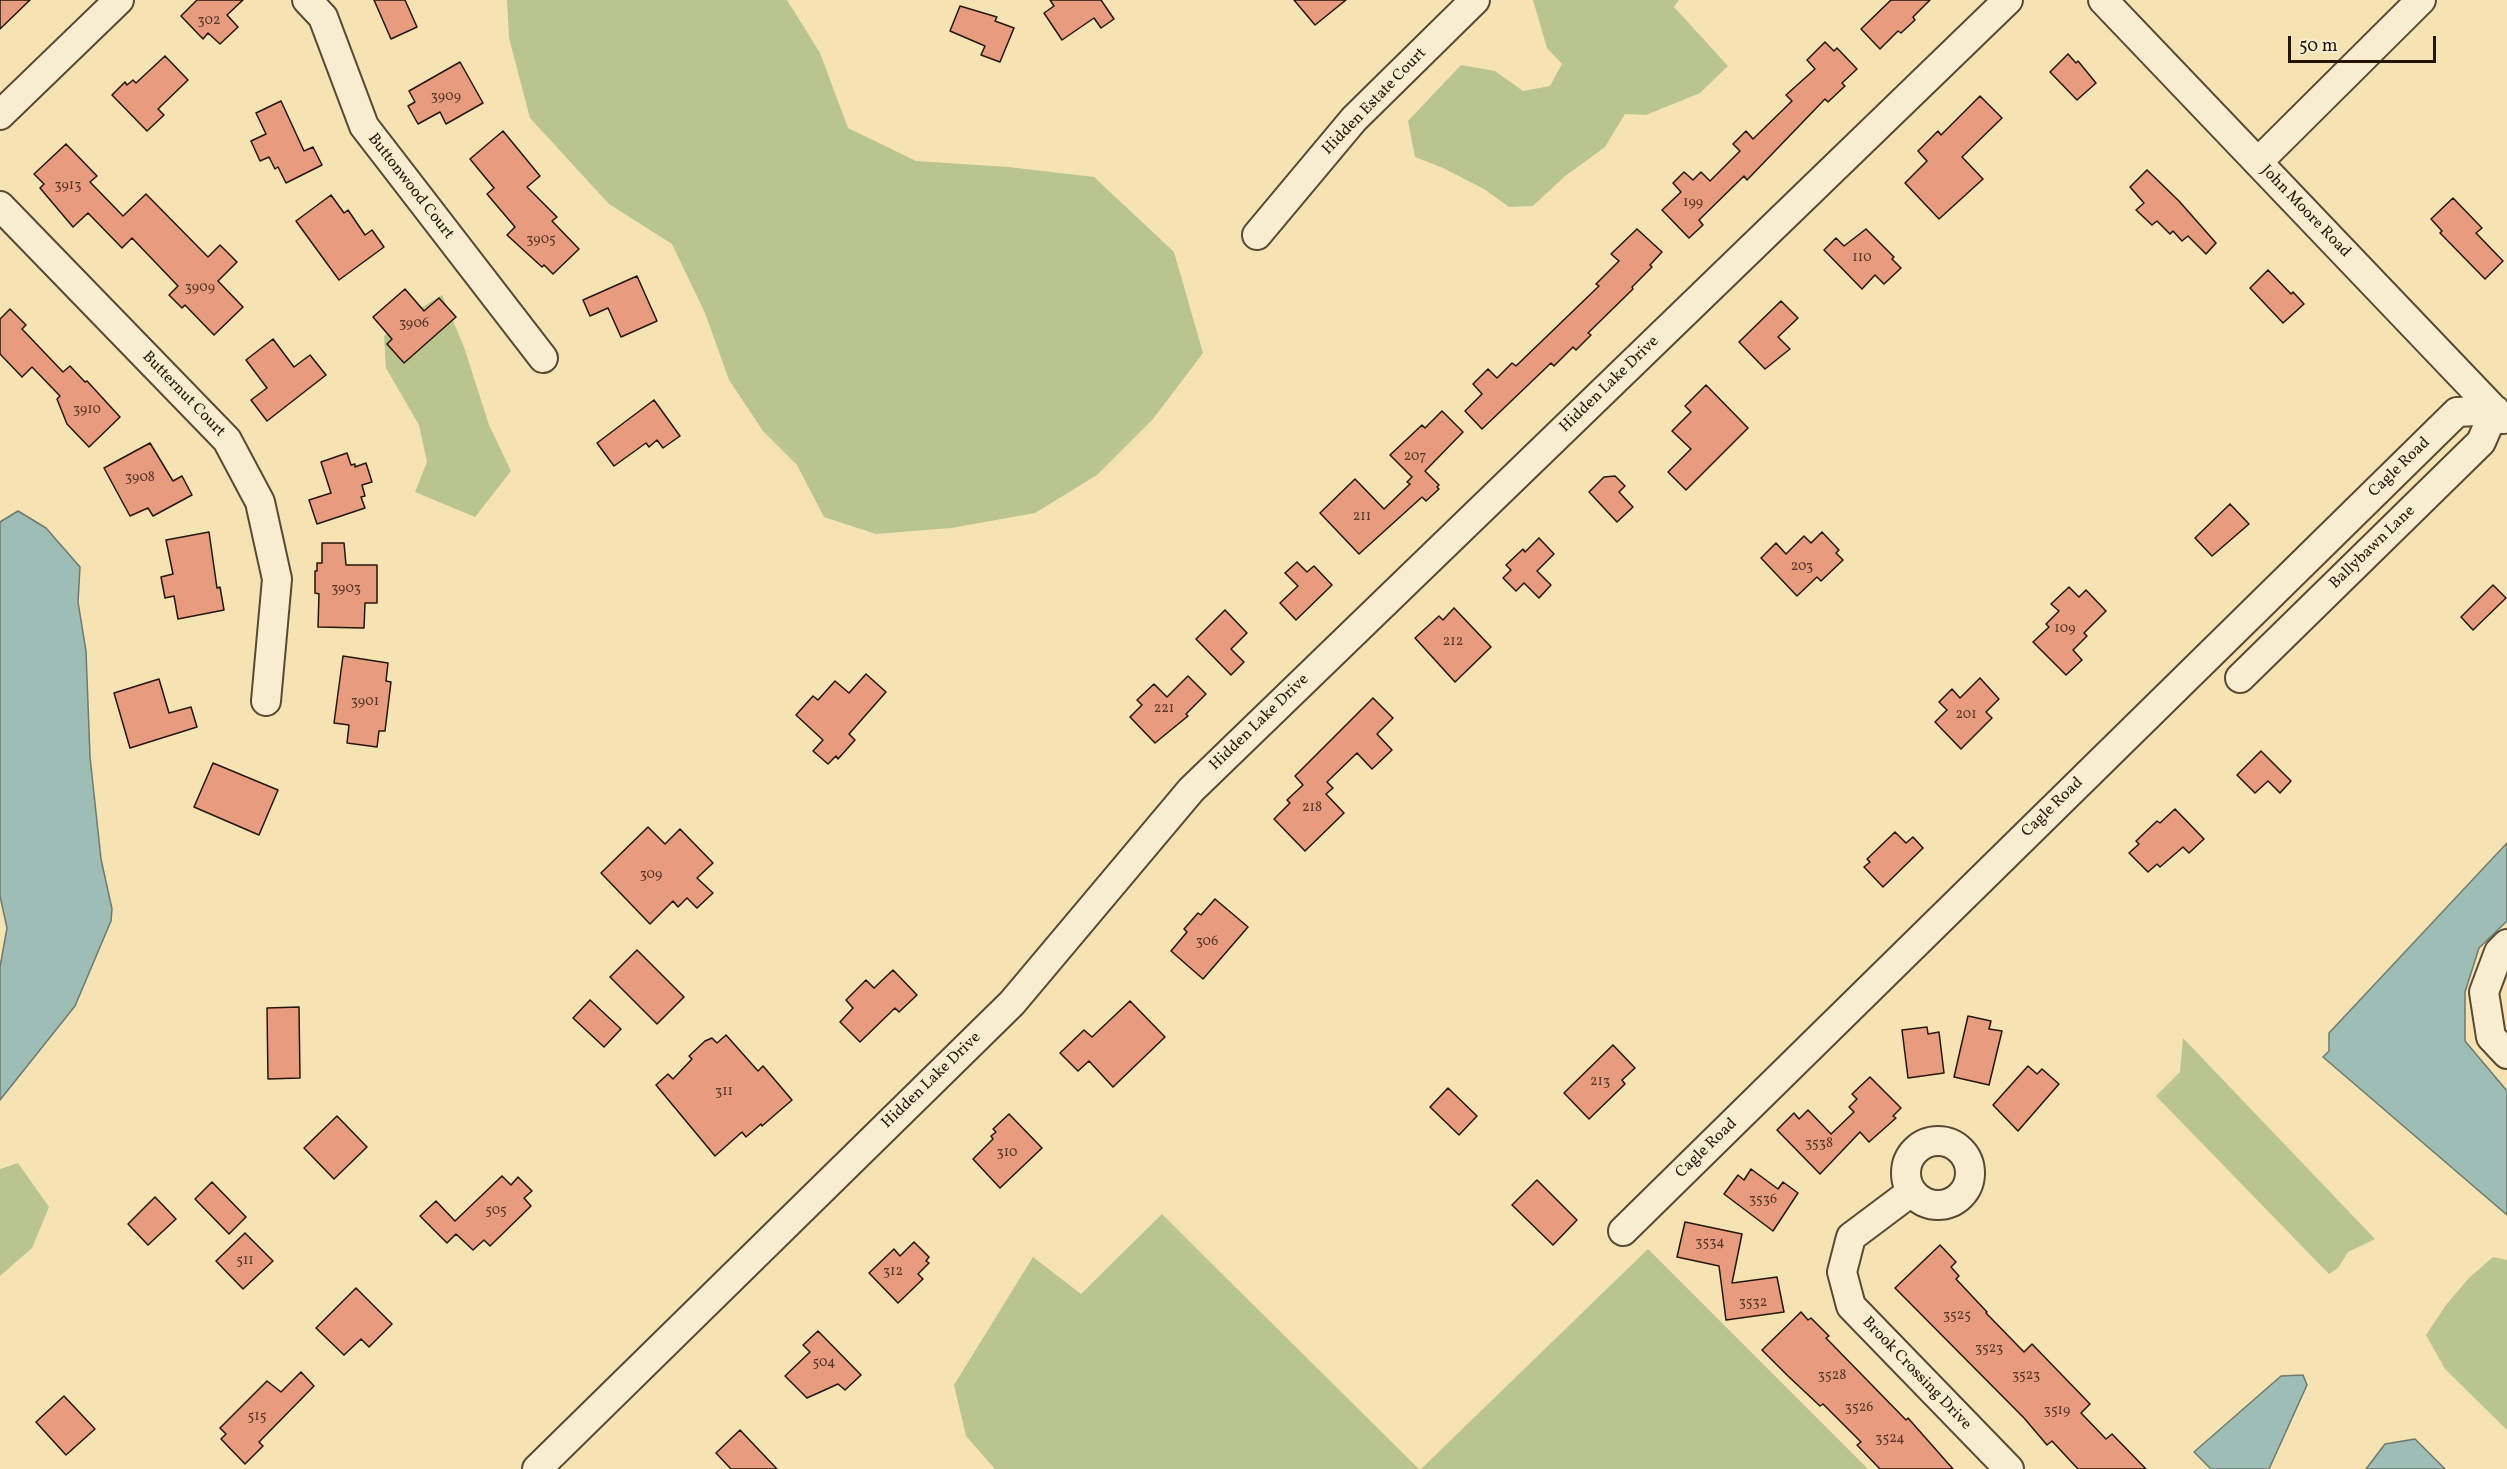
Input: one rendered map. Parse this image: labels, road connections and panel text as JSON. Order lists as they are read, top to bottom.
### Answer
{
  "streets": {
    "street": [
      "Hidden Estate Court",
      "Buttonwood Court",
      "John Moore Road",
      "Hidden Lake Drive",
      "Butternut Court",
      "Cagle Road",
      "Ballybawn Lane",
      "Brook Crossing Drive"
    ]
  },
  "crossings": [
    ["John Moore Road", "Cagle Road"],
    ["John Moore Road", "Ballybawn Lane"],
    ["Cagle Road", "Ballybawn Lane"]
  ],
  "house_numbers": [
    "302",
    "3909",
    "3913",
    "199",
    "3905",
    "110",
    "3909",
    "3906",
    "3910",
    "207",
    "3908",
    "211",
    "203",
    "3903",
    "109",
    "212",
    "3901",
    "221",
    "201",
    "218",
    "309",
    "306",
    "213",
    "311",
    "3538",
    "310",
    "3536",
    "505",
    "3534",
    "511",
    "312",
    "3532",
    "3525",
    "3523",
    "504",
    "3528",
    "3523",
    "3526",
    "3519",
    "515",
    "3524"
  ],
  "scale_bar": "50 m"
}
